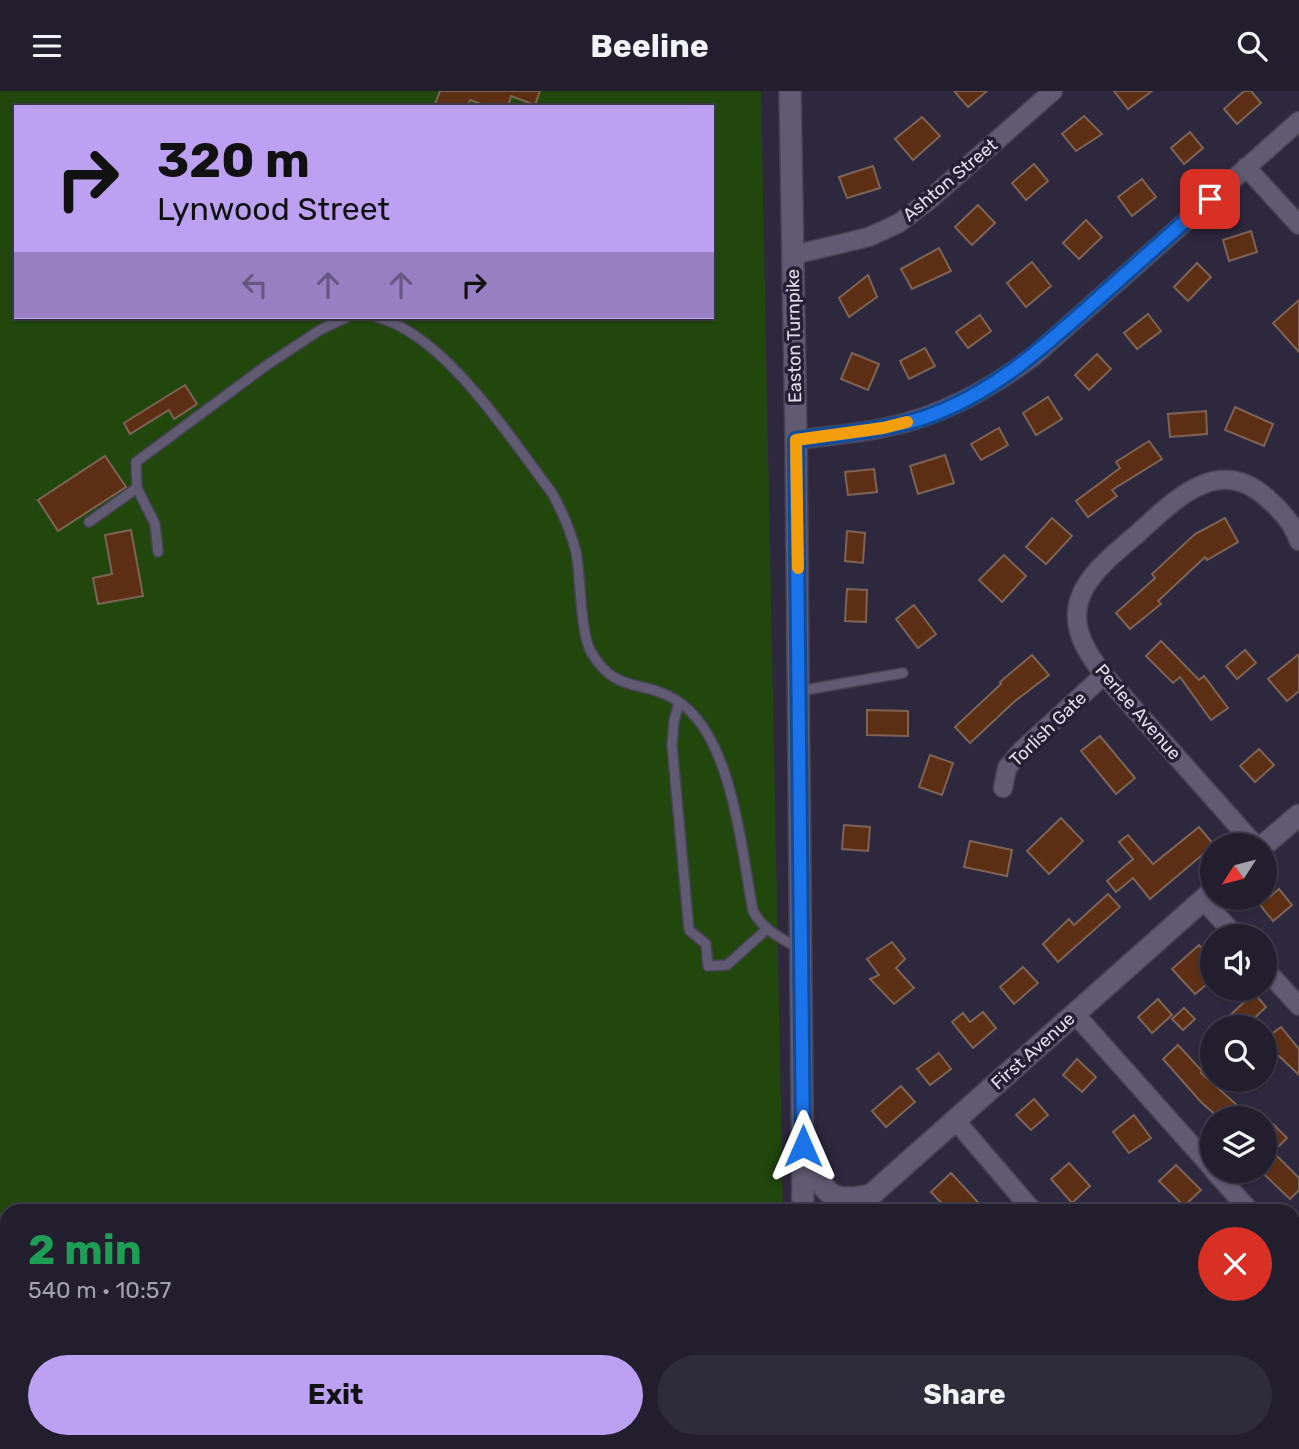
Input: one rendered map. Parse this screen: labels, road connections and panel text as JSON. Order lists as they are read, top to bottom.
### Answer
{
  "streets": {
    "main road": ["Easton Turnpike", "First Avenue"],
    "street": ["Ashton Street", "Perlee Avenue", "Torlish Gate"]
  },
  "crossings": [
    ["Ashton Street", "Easton Turnpike"],
    ["Perlee Avenue", "Torlish Gate"]
  ],
  "north": "bottom left",
  "page": {
    "header": "Beeline",
    "turn": ["320 m", "Lynwood Street"],
    "heading": ["2 min", "540 m · 10:57"],
    "buttons": ["Exit", "Share"]
  }
}
